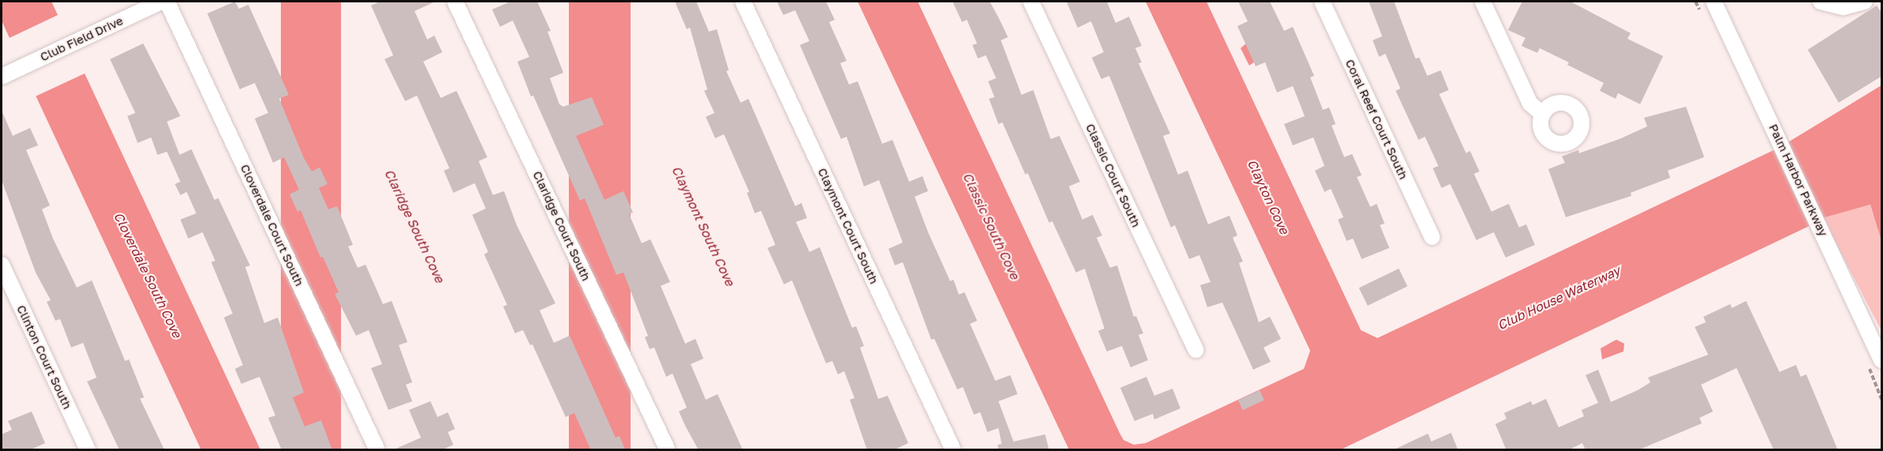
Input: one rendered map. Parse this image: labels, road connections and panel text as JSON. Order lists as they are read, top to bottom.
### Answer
{
  "streets": {
    "street": [
      "Club Field Drive",
      "Coral Reef Court South",
      "Classic Court South",
      "Palm Harbor Parkway",
      "Cloverdale Court South",
      "Claridge Court South",
      "Claymont Court South",
      "Clinton Court South"
    ]
  },
  "water": [
    "Clayton Cove",
    "Claridge South Cove",
    "Claymont South Cove",
    "Classic South Cove",
    "Cloverdale South Cove",
    "Club House Waterway"
  ]
}
